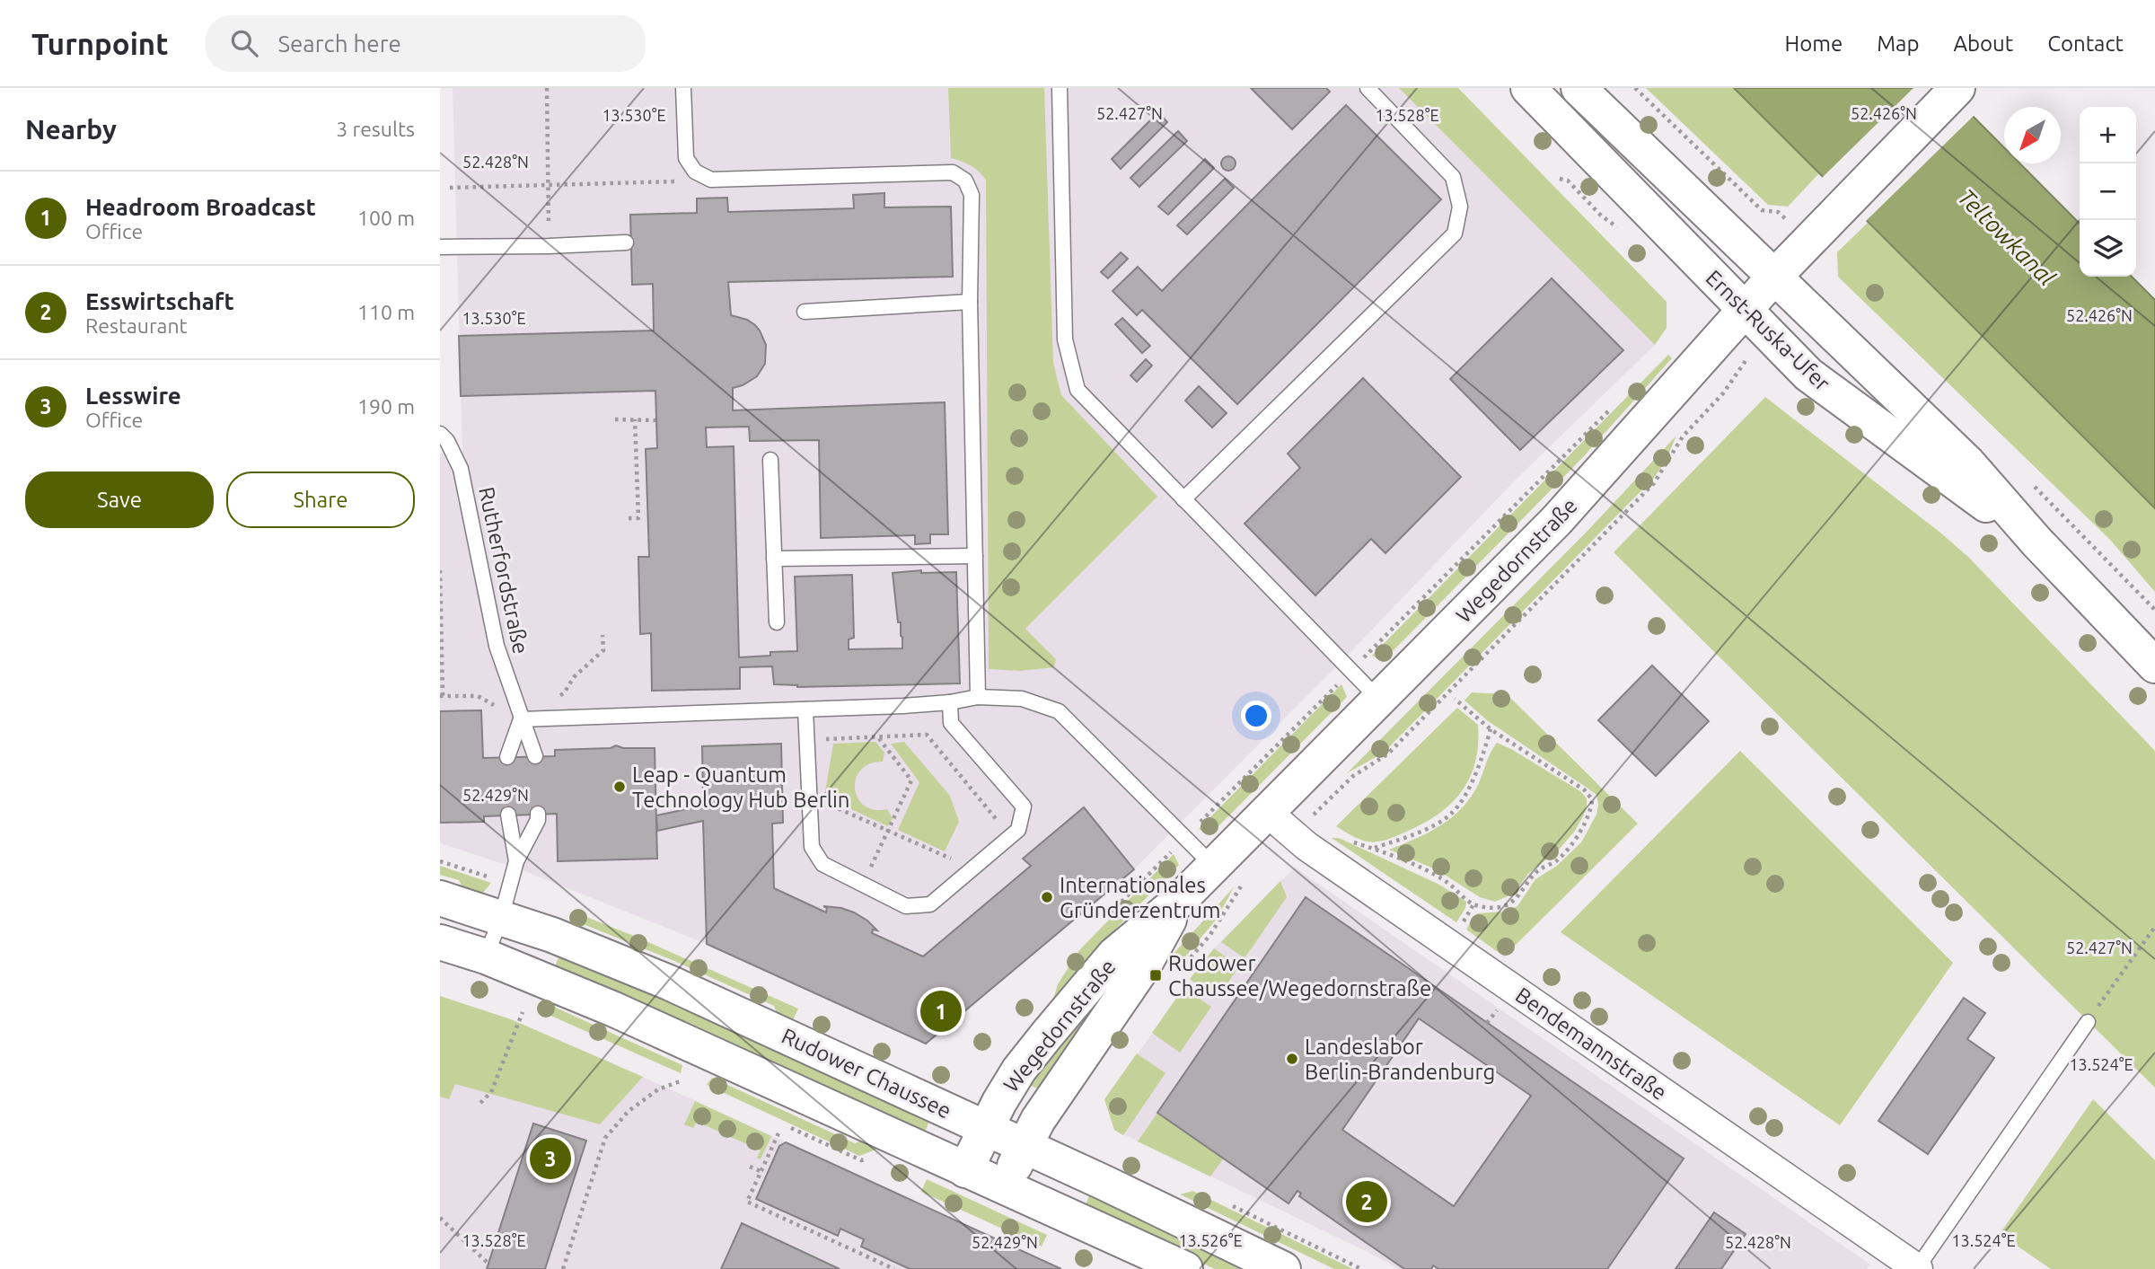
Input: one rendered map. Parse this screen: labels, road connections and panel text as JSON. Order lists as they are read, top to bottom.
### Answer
{
  "streets": {
    "main road": ["Ernst-Ruska-Ufer", "Wegedornstraße", "Rudower Chaussee"],
    "street": ["Bendemannstraße"],
    "lane": ["Rutherfordstraße"]
  },
  "crossings": [
    ["Ernst-Ruska-Ufer", "Wegedornstraße"],
    ["Wegedornstraße", "Bendemannstraße"],
    ["Wegedornstraße", "Rudower Chaussee"]
  ],
  "water": ["Teltowkanal"],
  "places": {
    "other": ["Leap - Quantum Technology Hub Berlin", "Internationales Gründerzentrum", "Landeslabor Berlin-Brandenburg"],
    "transit": ["Rudower Chaussee/Wegedornstraße"]
  },
  "north": "bottom left",
  "page": {
    "header": "Turnpoint",
    "search": "Search here",
    "nav": [
      "Home",
      "Map",
      "About",
      "Contact"
    ],
    "heading": ["Nearby", "3 results"],
    "map_buttons": ["+", "−"],
    "list": [
      {
        "mark": "1",
        "name": "Headroom Broadcast",
        "note": "Office",
        "value": "100 m"
      },
      {
        "mark": "2",
        "name": "Esswirtschaft",
        "note": "Restaurant",
        "value": "110 m"
      },
      {
        "mark": "3",
        "name": "Lesswire",
        "note": "Office",
        "value": "190 m"
      }
    ],
    "buttons": ["Save", "Share"],
    "pins": ["1", "3", "2"]
  },
  "coordinates": [
    "52.427°N",
    "52.426°N",
    "13.530°E",
    "13.528°E",
    "52.428°N",
    "52.429°N",
    "13.524°E",
    "13.526°E"
  ]
}
